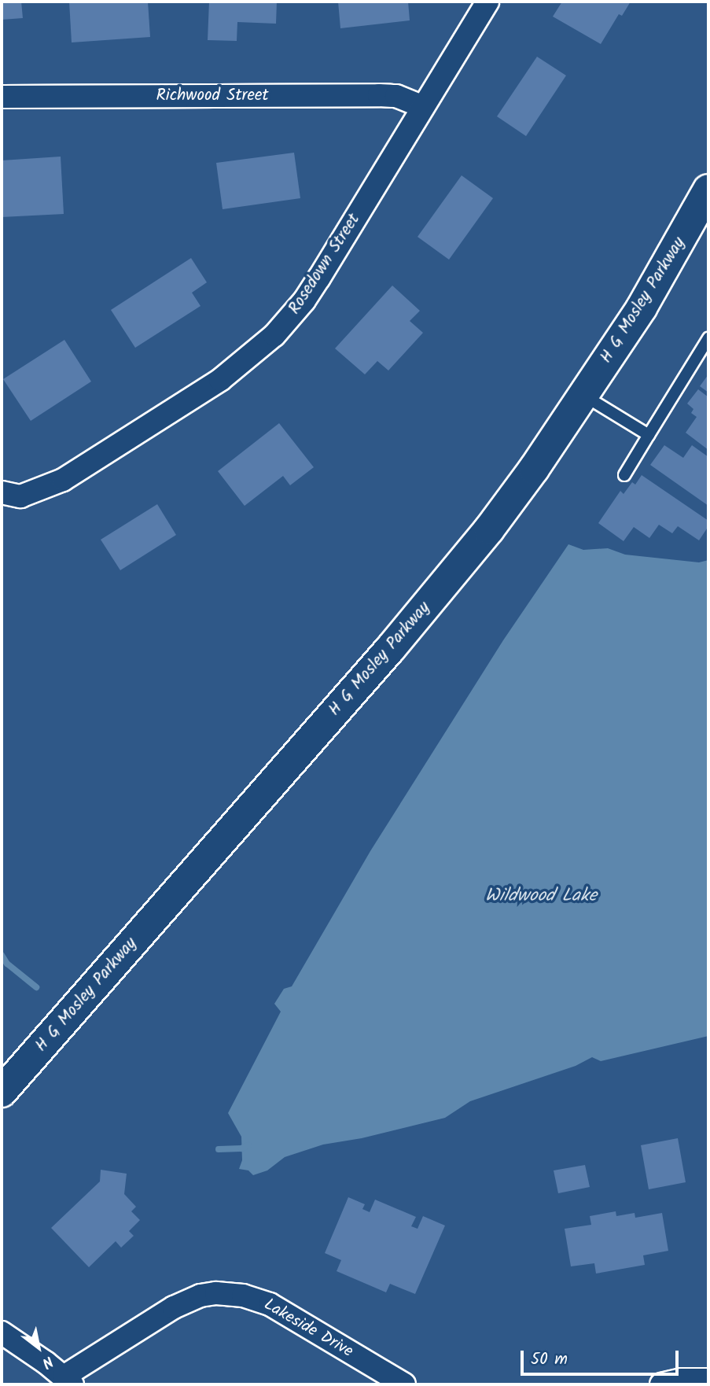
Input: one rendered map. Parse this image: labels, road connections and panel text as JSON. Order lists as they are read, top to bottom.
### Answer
{
  "streets": {
    "main road": ["H G Mosley Parkway"],
    "street": ["Richwood Street", "Rosedown Street", "Lakeside Drive"]
  },
  "crossings": [
    ["Richwood Street", "Rosedown Street"]
  ],
  "water": ["Wildwood Lake"],
  "scale_bar": "50 m",
  "north": "bottom right"
}
